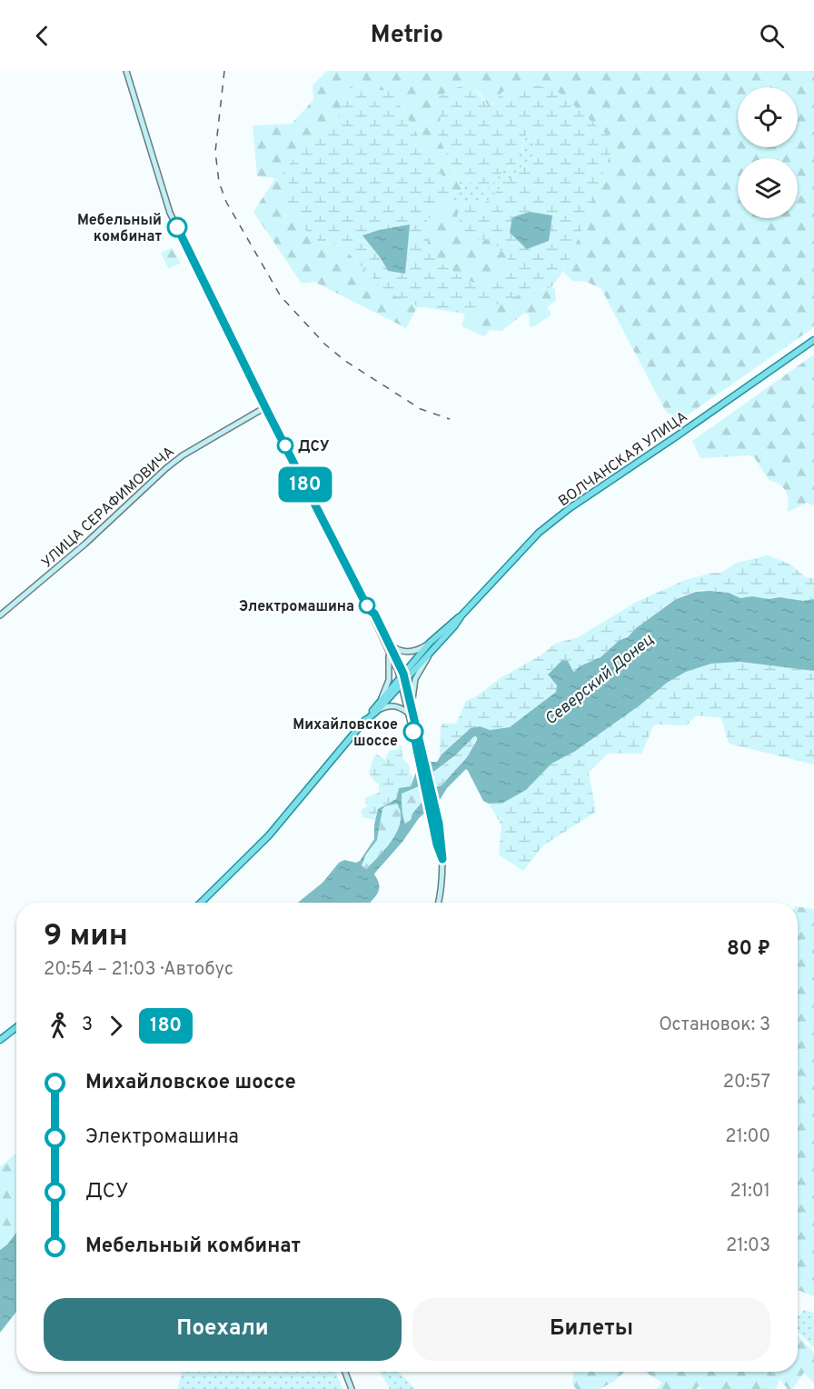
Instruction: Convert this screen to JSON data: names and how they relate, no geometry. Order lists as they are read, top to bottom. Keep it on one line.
{"streets":{"main road":["ВОЛЧАНСКАЯ УЛИЦА","УЛИЦА СЕРАФИМОВИЧА"]},"water":["Северский Донец"],"places":["Мебельный комбинат","ДСУ","Электромашина","Михайловское шоссе"],"lines":["bus line 180"],"page":{"header":"Metrio","on_map":"180","heading":["9 мин","20:54 – 21:03 · Автобус","80 ₽"],"legs":["3","180","Остановок: 3"],"list":[{"name":"Михайловское шоссе","value":"20:57"},{"name":"Электромашина","value":"21:00"},{"name":"ДСУ","value":"21:01"},{"name":"Мебельный комбинат","value":"21:03"}],"buttons":["Поехали","Билеты"]}}
